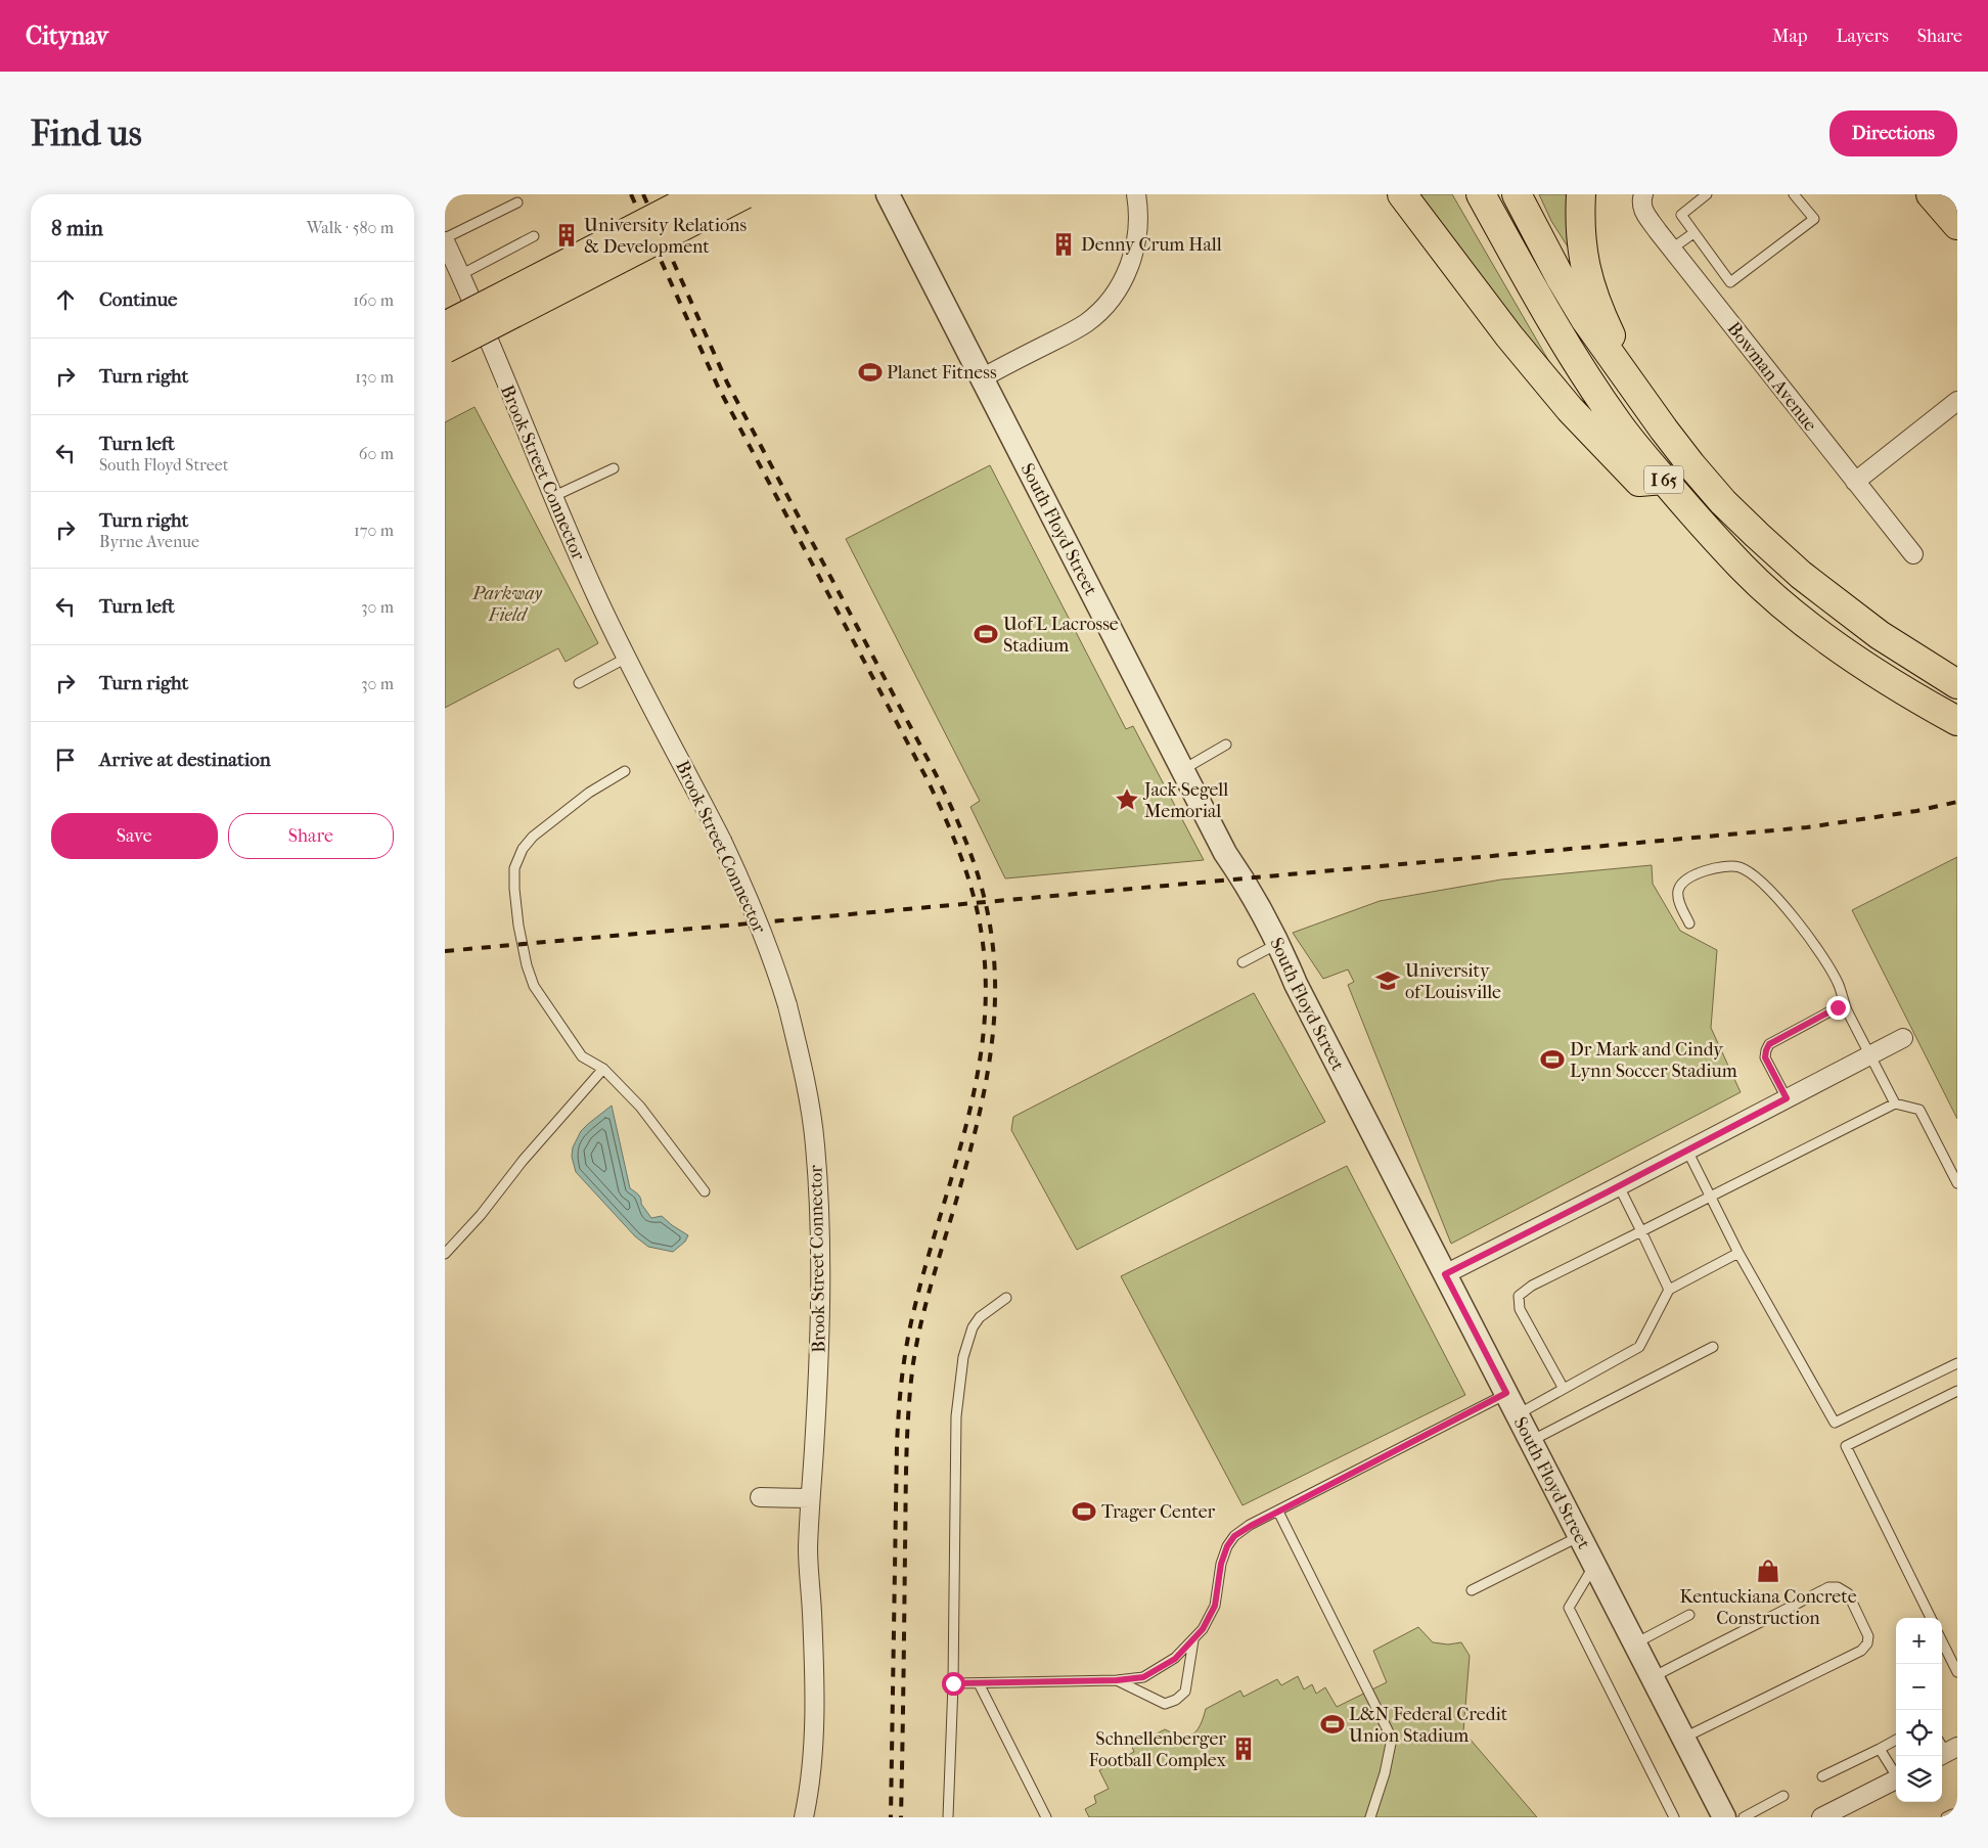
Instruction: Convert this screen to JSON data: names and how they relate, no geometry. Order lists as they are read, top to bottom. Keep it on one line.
{"streets":{"main road":["I 65"],"street":["Bowman Avenue","Brook Street Connector","South Floyd Street"]},"parks":["Parkway Field"],"places":{"building":["University Relations & Development","Denny Crum Hall","Schnellenberger Football Complex"],"sports":["Planet Fitness","UofL Lacrosse Stadium","Dr Mark and Cindy Lynn Soccer Stadium","Trager Center","L&N Federal Credit Union Stadium"],"place":["Jack Segell Memorial"],"school or university":["University of Louisville"],"shop":["Kentuckiana Concrete Construction"]},"page":{"header":"Citynav","nav":["Map","Layers","Share"],"buttons":["Directions",["Save","Share"]],"title":"Find us","heading":["8 min","Walk · 580 m"],"list":[["Continue","160 m"],["Turn right","130 m"],["Turn left","South Floyd Street","60 m"],["Turn right","Byrne Avenue","170 m"],["Turn left","30 m"],["Turn right","30 m"],"Arrive at destination"],"map_buttons":["+","−"]}}
